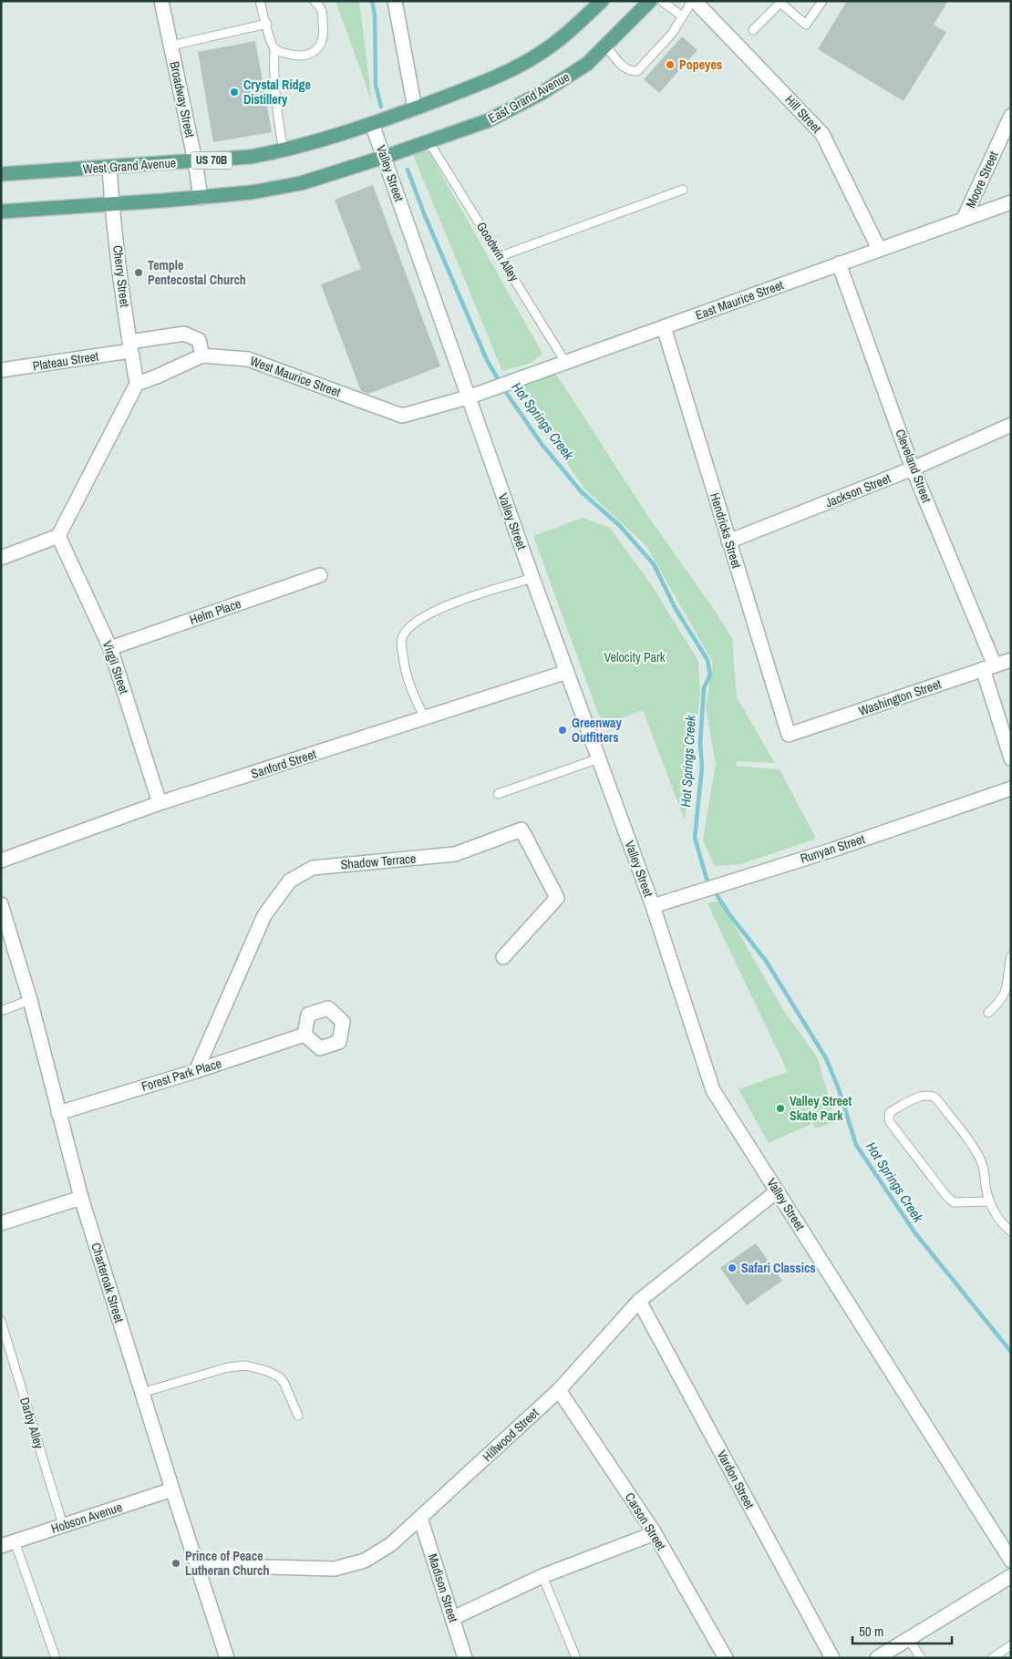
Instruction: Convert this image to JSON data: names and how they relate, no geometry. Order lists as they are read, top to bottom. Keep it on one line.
{"streets":{"main road":["East Grand Avenue","US 70B","West Grand Avenue"],"street":["Broadway Street","Hill Street","Valley Street","Moore Street","Cherry Street","East Maurice Street","Plateau Street","West Maurice Street","Cleveland Street","Jackson Street","Hendricks Street","Helm Place","Virgil Street","Washington Street","Sanford Street","Runyan Street","Shadow Terrace","Forest Park Place","Charteroak Street","Hillwood Street","Vardon Street","Hobson Avenue","Carson Street","Madison Street"],"lane":["Goodwin Alley","Darby Alley"]},"crossings":[["East Grand Avenue","Valley Street"],["East Grand Avenue","Goodwin Alley"],["Broadway Street","West Grand Avenue"],["Hill Street","East Maurice Street"],["US 70B","West Grand Avenue"],["West Grand Avenue","Valley Street"],["West Grand Avenue","Cherry Street"],["Valley Street","East Maurice Street"],["Valley Street","West Maurice Street"],["Valley Street","Sanford Street"],["Valley Street","Runyan Street"],["Valley Street","Hillwood Street"],["Moore Street","East Maurice Street"],["Goodwin Alley","East Maurice Street"],["Cherry Street","Plateau Street"],["Cherry Street","West Maurice Street"],["East Maurice Street","West Maurice Street"],["East Maurice Street","Cleveland Street"],["East Maurice Street","Hendricks Street"],["Plateau Street","West Maurice Street"],["Cleveland Street","Jackson Street"],["Cleveland Street","Washington Street"],["Jackson Street","Hendricks Street"],["Hendricks Street","Washington Street"],["Helm Place","Virgil Street"],["Virgil Street","Sanford Street"],["Shadow Terrace","Forest Park Place"],["Forest Park Place","Charteroak Street"],["Charteroak Street","Hillwood Street"],["Charteroak Street","Hobson Avenue"],["Darby Alley","Hobson Avenue"],["Hillwood Street","Vardon Street"],["Hillwood Street","Carson Street"],["Hillwood Street","Madison Street"]],"water":["Hot Springs Creek"],"parks":["Velocity Park"],"places":["Popeyes","Crystal Ridge Distillery","Temple Pentecostal Church","Greenway Outfitters","Valley Street Skate Park","Safari Classics","Prince of Peace Lutheran Church"],"scale_bar":"50 m"}
